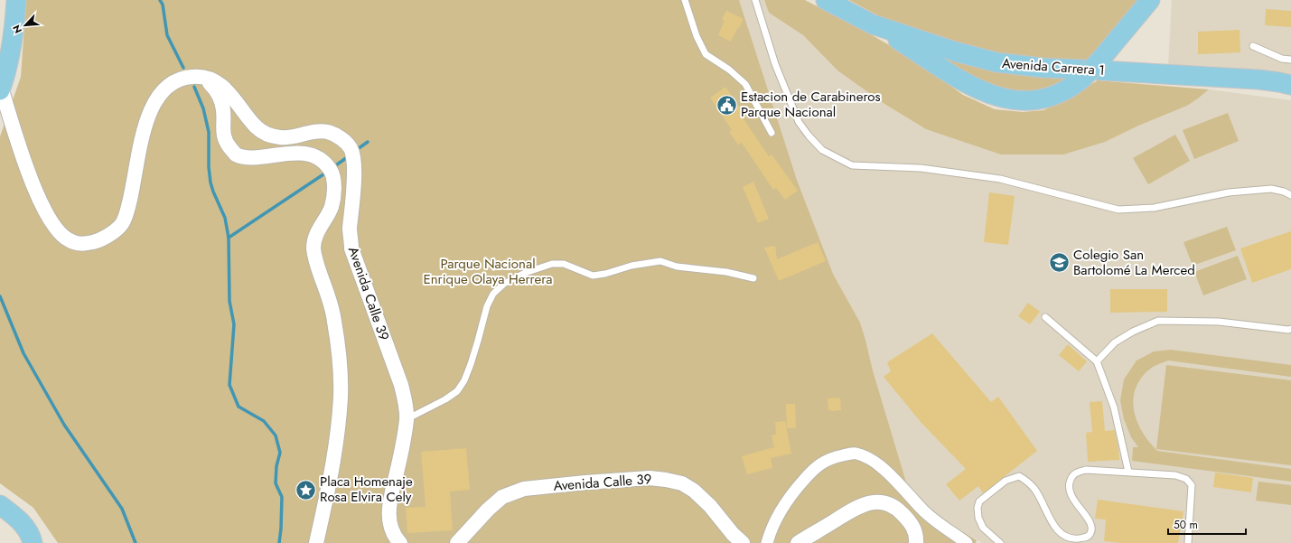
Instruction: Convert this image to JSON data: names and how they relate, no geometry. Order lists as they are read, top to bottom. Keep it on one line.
{"streets":{"main road":["Avenida Carrera 1"],"street":["Avenida Calle 39"]},"parks":["Parque Nacional Enrique Olaya Herrera"],"places":{"public building":["Estacion de Carabineros Parque Nacional"],"school or university":["Colegio San Bartolomé La Merced"],"place":["Placa Homenaje Rosa Elvira Cely"]},"scale_bar":"50 m","north":"bottom left"}
